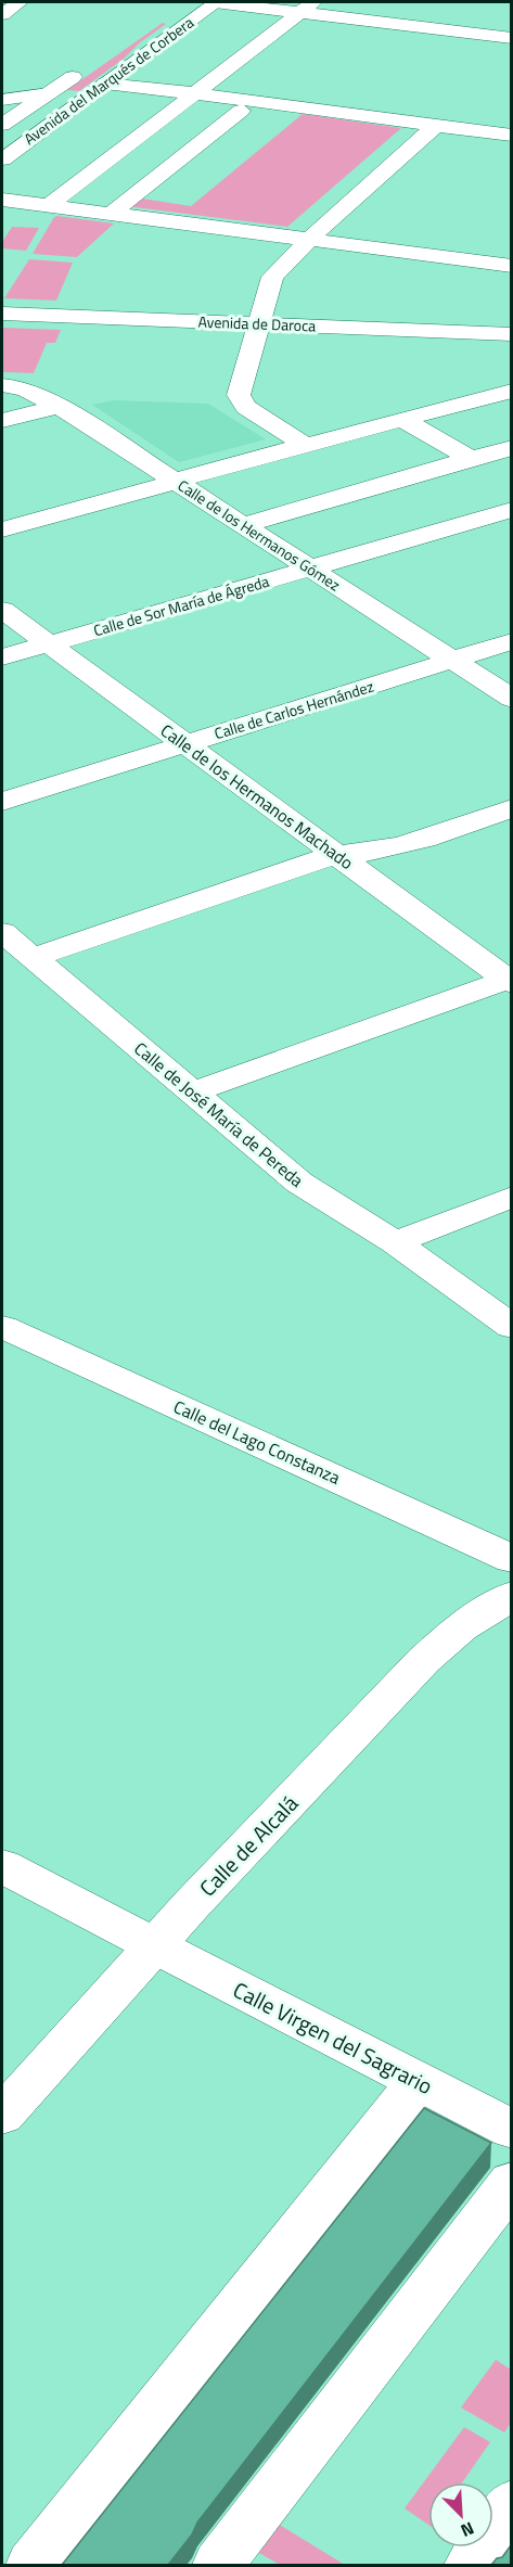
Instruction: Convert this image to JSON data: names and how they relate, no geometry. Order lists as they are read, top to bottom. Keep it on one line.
{"streets":{"street":["Avenida del Marqués de Corbera","Avenida de Daroca","Calle de los Hermanos Gómez","Calle de Sor María de Ágreda","Calle de Carlos Hernández","Calle de los Hermanos Machado","Calle de José María de Pereda","Calle del Lago Constanza","Calle de Alcalá","Calle Virgen del Sagrario"]},"crossings":[["Calle de los Hermanos Gómez","Calle de Sor María de Ágreda"],["Calle de los Hermanos Gómez","Calle de Carlos Hernández"],["Calle de Sor María de Ágreda","Calle de los Hermanos Machado"],["Calle de Carlos Hernández","Calle de los Hermanos Machado"],["Calle de Alcalá","Calle Virgen del Sagrario"]],"north":"bottom right"}
